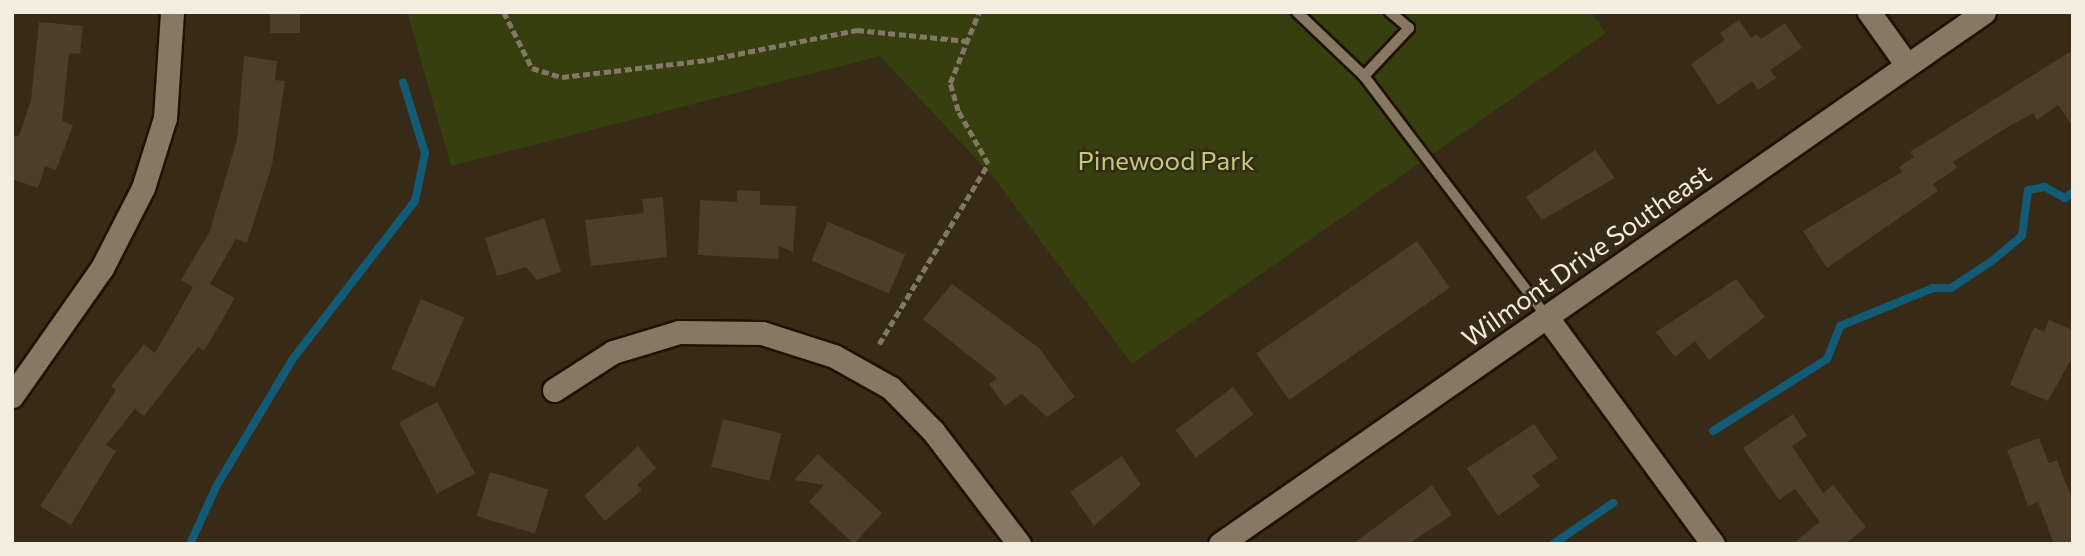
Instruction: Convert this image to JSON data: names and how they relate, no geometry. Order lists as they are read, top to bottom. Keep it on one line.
{"streets":{"street":["Wilmont Drive Southeast"]},"parks":["Pinewood Park"]}
